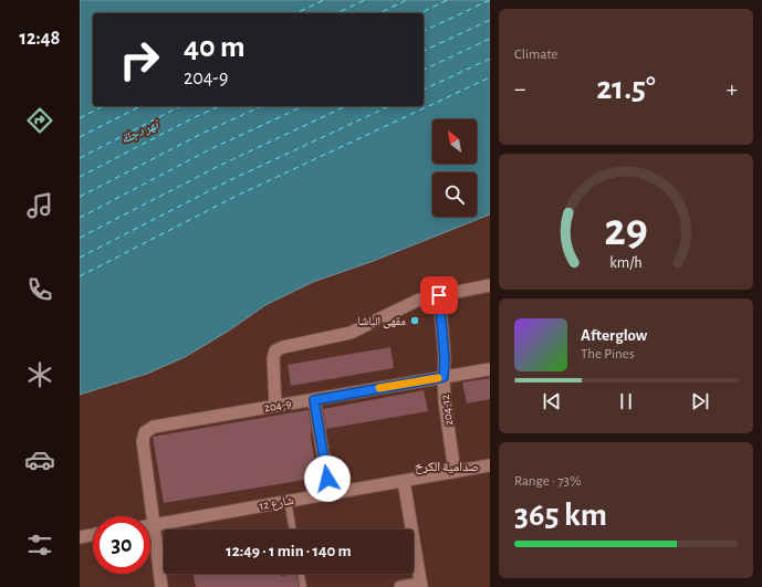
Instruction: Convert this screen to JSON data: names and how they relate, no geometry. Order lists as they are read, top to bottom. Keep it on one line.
{"streets":{"street":["204-9","204-12","شارع 12"]},"crossings":[["204-9","204-12"],["204-9","شارع 12"],["204-12","شارع 12"]],"districts":["صدامية الكرخ"],"water":["نهر دجلة"],"places":["مقهى الباشا"],"north":"top left","page":{"tabs":"12:48","tile":["Climate",["Range · 73%","365 km"]],"turn":["40 m","204-9"],"heat":["−","21.5°","+"],"song":["Afterglow","The Pines"],"limit":"30","trip":"12:49 · 1 min · 140 m","gauge":["29","km/h"]}}
